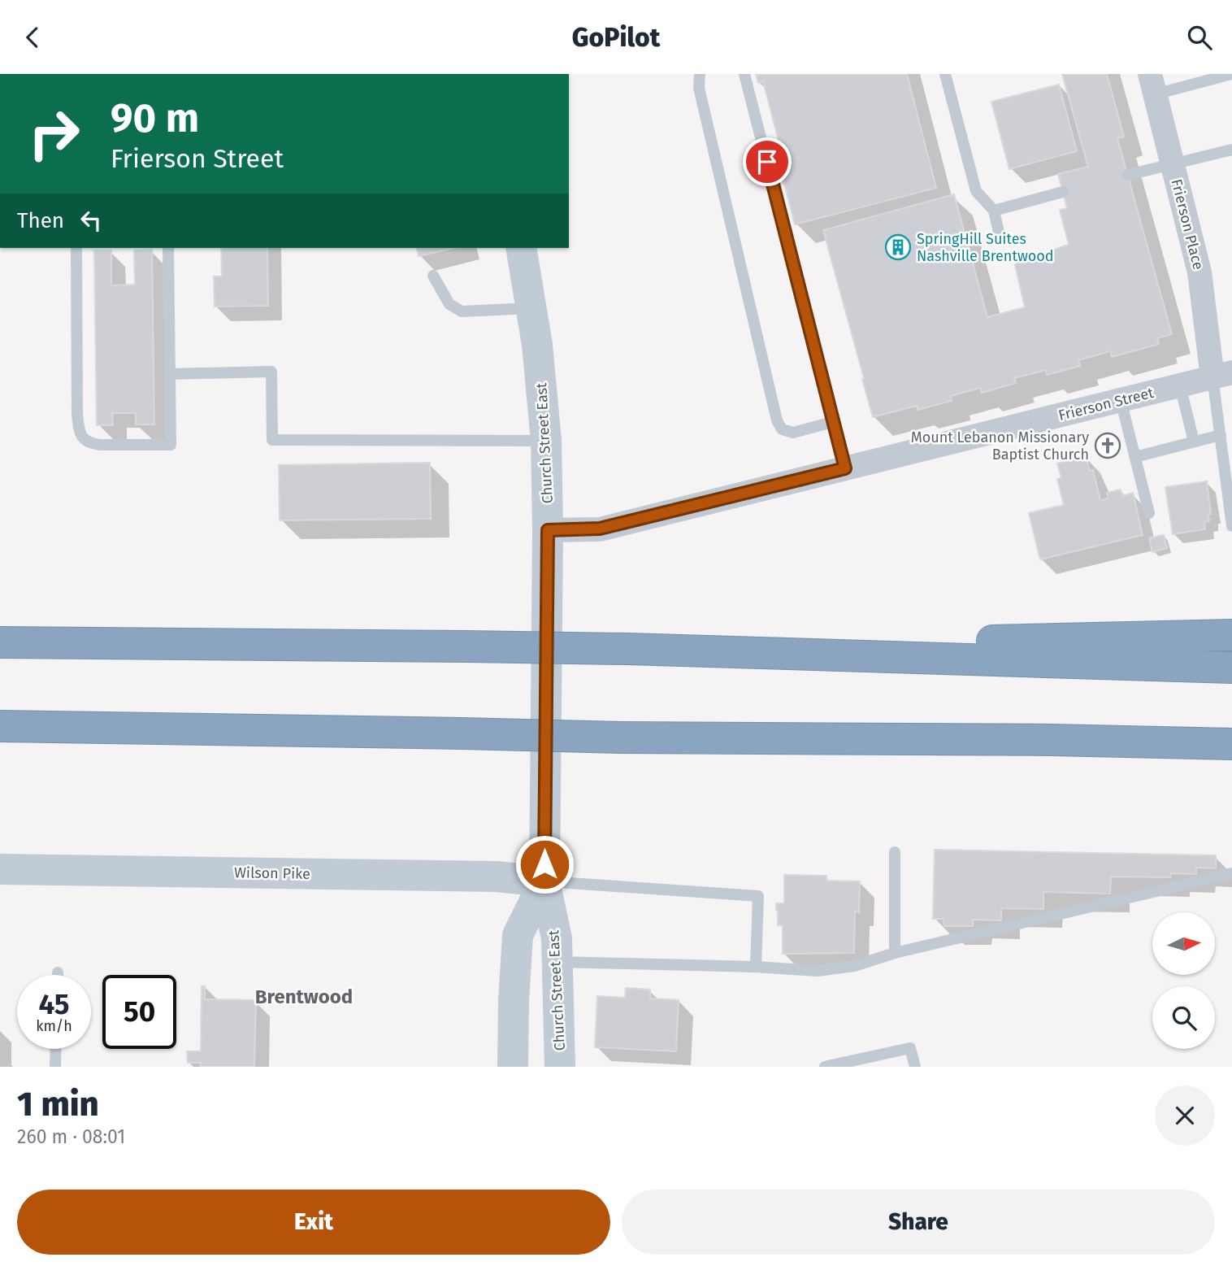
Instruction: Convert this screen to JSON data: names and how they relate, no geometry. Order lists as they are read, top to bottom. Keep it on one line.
{"streets":{"main road":["Church Street East","Wilson Pike"],"street":["Frierson Place","Frierson Street"]},"crossings":[["Frierson Place","Frierson Street"],["Frierson Street","Church Street East"],["Church Street East","Wilson Pike"]],"districts":["Brentwood"],"places":{"building":["SpringHill Suites Nashville Brentwood"],"church":["Mount Lebanon Missionary Baptist Church"]},"north":"right","page":{"header":"GoPilot","turn":["90 m","Frierson Street"],"then":"Then","speed":"45 km/h","limit":"50","heading":["1 min","260 m · 08:01"],"buttons":["Exit","Share"]}}
